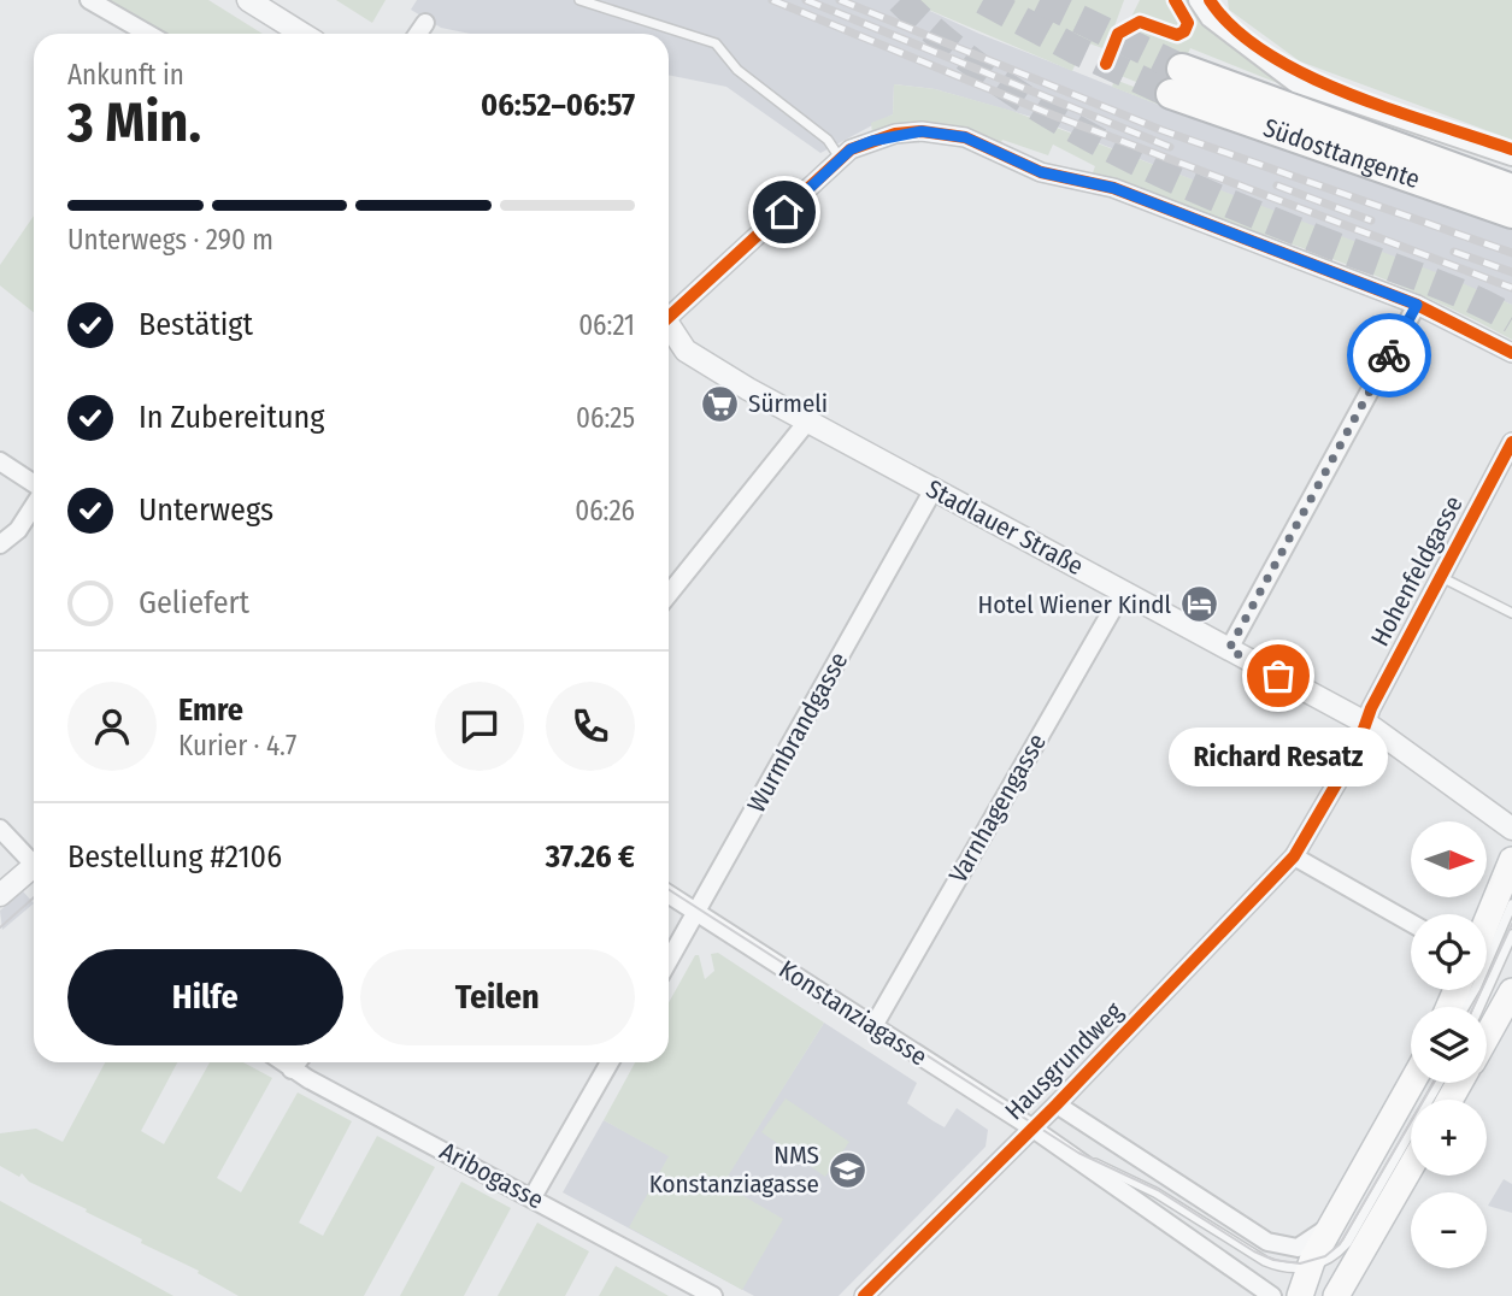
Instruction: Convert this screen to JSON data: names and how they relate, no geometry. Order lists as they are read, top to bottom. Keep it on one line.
{"streets":{"highway":["Südosttangente"],"street":["Stadlauer Straße","Hohenfeldgasse","Wurmbrandgasse","Varnhagengasse","Konstanziagasse","Hausgrundweg","Aribogasse"]},"crossings":[["Stadlauer Straße","Hohenfeldgasse"],["Stadlauer Straße","Wurmbrandgasse"],["Stadlauer Straße","Varnhagengasse"],["Hohenfeldgasse","Hausgrundweg"],["Wurmbrandgasse","Konstanziagasse"],["Varnhagengasse","Konstanziagasse"],["Konstanziagasse","Hausgrundweg"]],"places":{"supermarket":["Sürmeli"],"hotel":["Hotel Wiener Kindl"],"other":["Richard Resatz"],"school or university":["NMS Konstanziagasse"]},"north":"right","page":{"heading":["3 Min.","Ankunft in","06:52–06:57"],"panel":["Emre","Kurier · 4.7","Bestellung #2106","37.26 €"],"bar":"Unterwegs · 290 m","list":[["Bestätigt","06:21"],["In Zubereitung","06:25"],["Unterwegs","06:26"],"Geliefert"],"bubble":"Richard Resatz","map_buttons":["+","−"],"buttons":["Hilfe","Teilen"]}}
